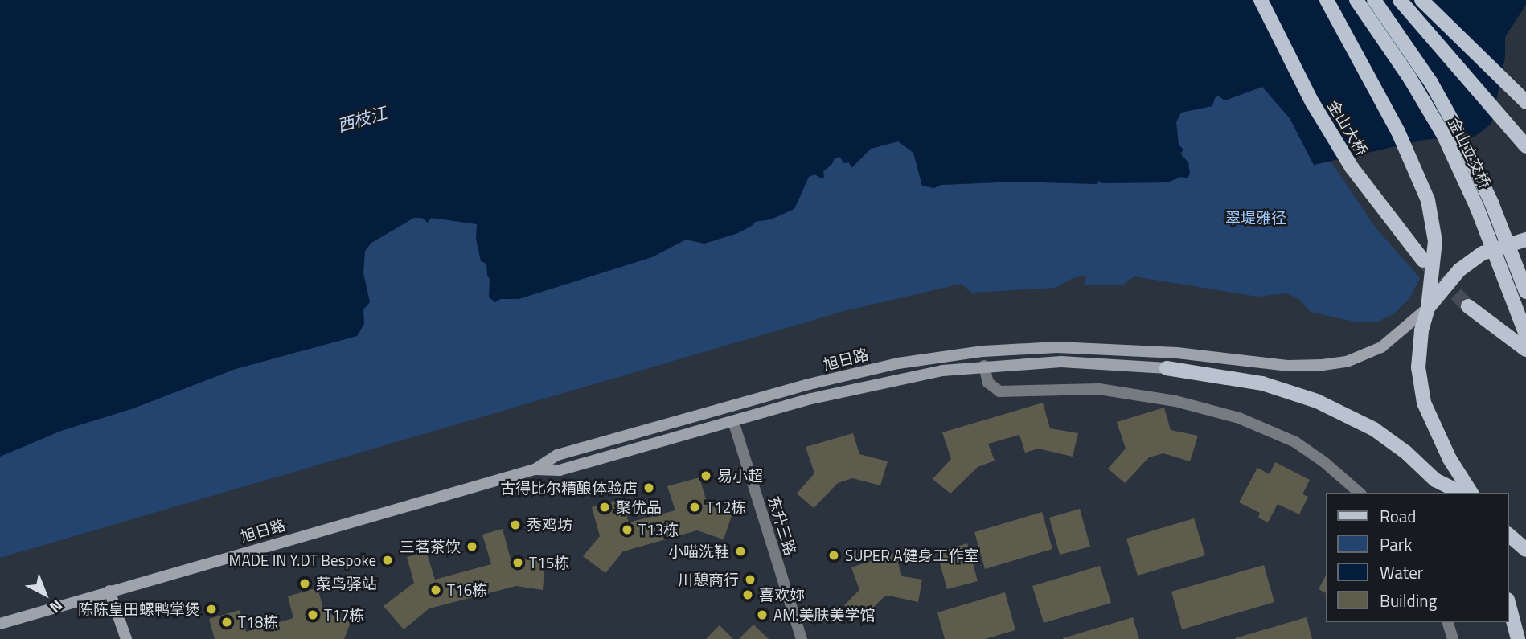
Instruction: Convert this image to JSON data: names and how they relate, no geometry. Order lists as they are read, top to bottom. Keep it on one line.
{"streets":{"main road":["金山大桥","金山立交桥","旭日路"],"street":["东升三路"]},"crossings":[["旭日路","东升三路"]],"water":["西枝江"],"parks":["翠堤雅径"],"places":["易小超","古得比尔精酿体验店","聚优品","T12栋","秀鸡坊","T13栋","三茗茶饮","小喵洗鞋","SUPER A健身工作室","MADE IN Y.DT Bespoke","T15栋","川憩商行","菜鸟驿站","T16栋","喜欢妳","陈陈皇田螺鸭掌煲","T17栋","AM.美肤美学馆","T18栋"],"legend":["Road","Park","Water","Building"],"north":"bottom right"}
